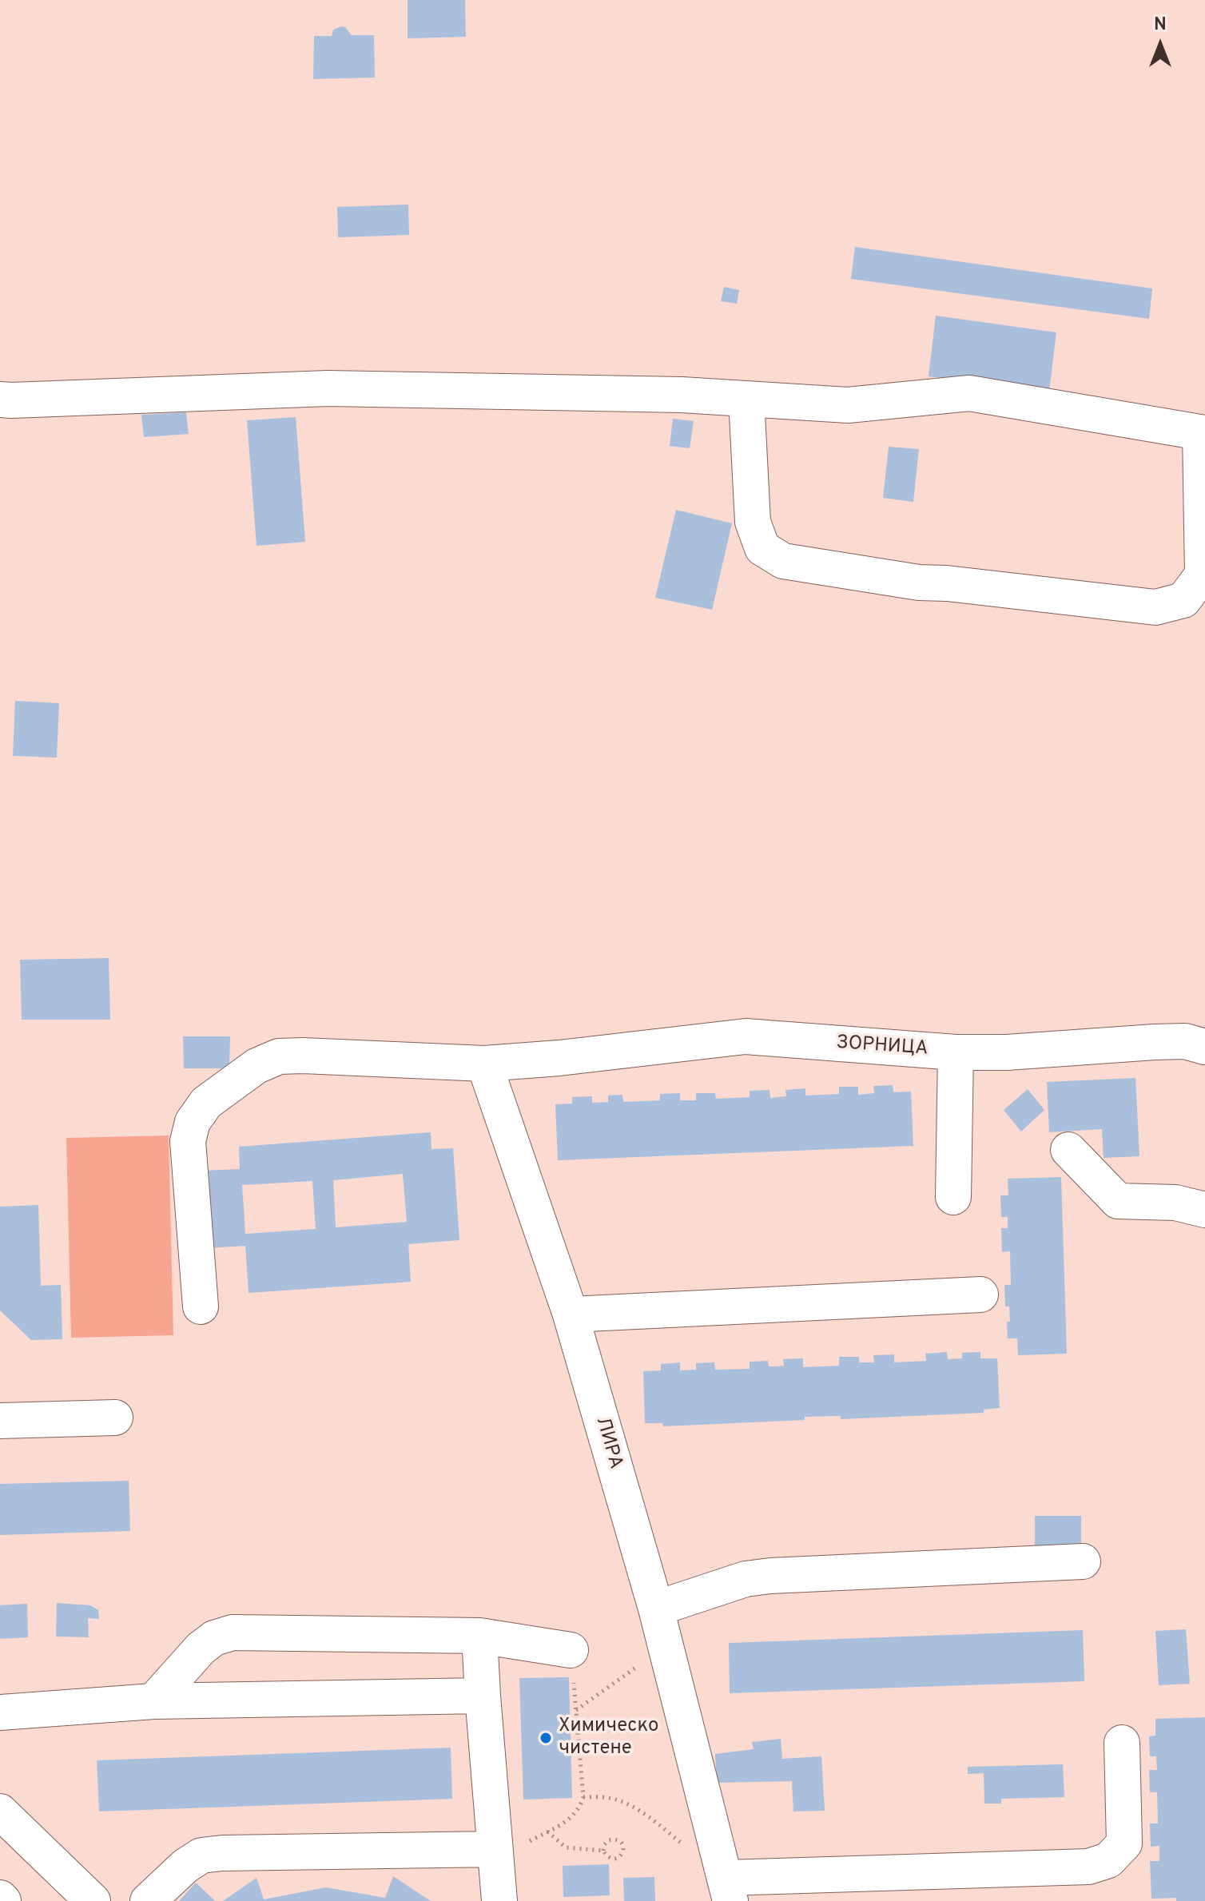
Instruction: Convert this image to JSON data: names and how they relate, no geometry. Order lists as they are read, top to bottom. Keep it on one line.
{"streets":{"street":["ЗОРНИЦА","ЛИРА"]},"crossings":[["ЗОРНИЦА","ЛИРА"]],"places":["Химическо чистене"],"north":"top"}
